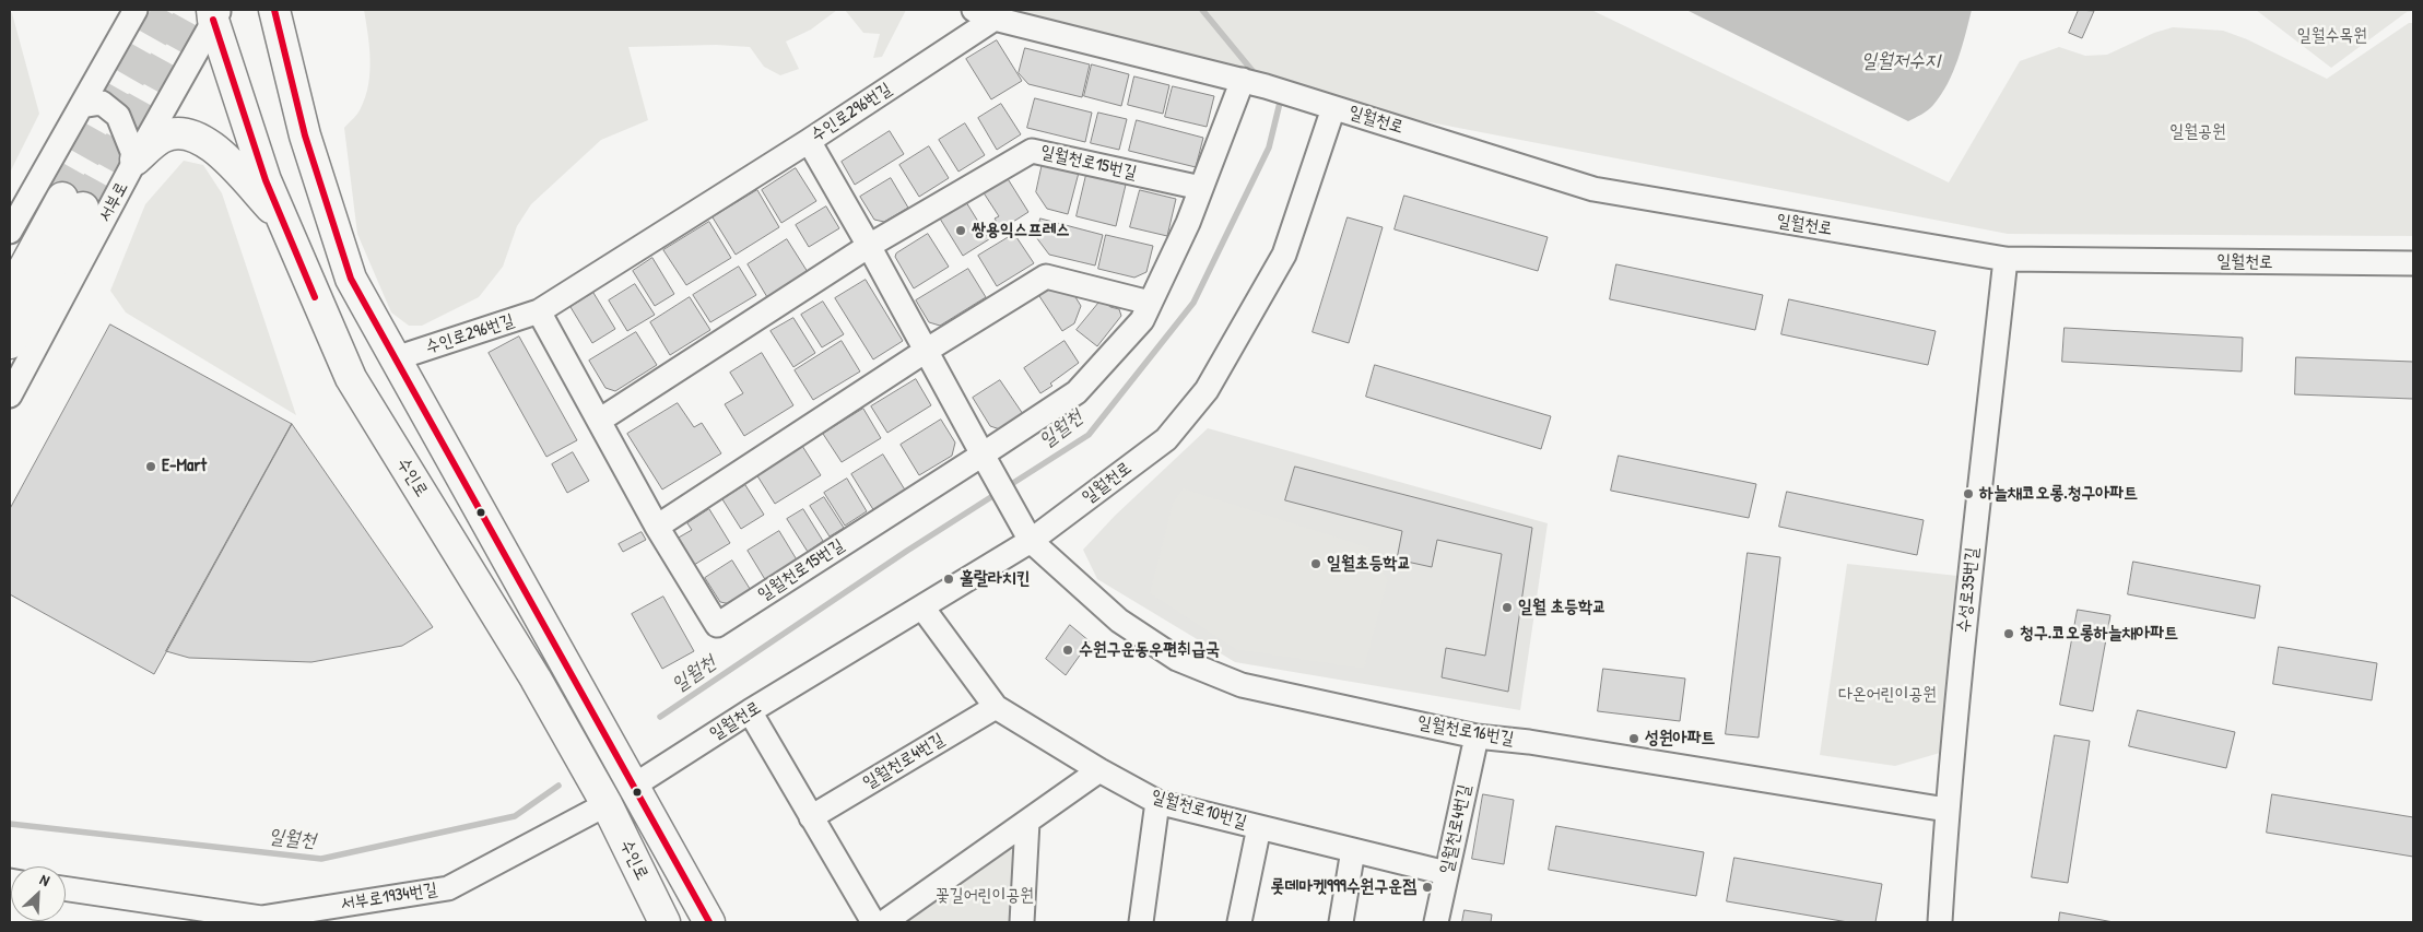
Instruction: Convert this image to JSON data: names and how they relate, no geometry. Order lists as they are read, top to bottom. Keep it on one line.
{"streets":{"main road":["서부로","수인로"],"street":["수인로296번길","일월천로","일월천로15번길","수성로35번길","일월천로16번길","일월천로4번길","일월천로10번길","서부로1934번길"]},"crossings":[["수인로296번길","일월천로"],["수인로296번길","일월천로15번길"],["수인로296번길","수인로"],["일월천로","수인로"],["일월천로","수성로35번길"],["일월천로","일월천로16번길"],["일월천로","일월천로10번길"],["서부로","수인로"],["수인로","서부로1934번길"],["수성로35번길","일월천로16번길"],["일월천로16번길","일월천로4번길"],["일월천로4번길","일월천로10번길"]],"water":["일월저수지","일월천"],"parks":["일월수목원","일월공원","다온어린이공원","꽃길어린이공원"],"places":["쌍용익스프레스","E-Mart","하늘채코오롱.청구아파트","일월초등학교","훌랄라치킨","일월 초등학교","청구.코오롱하늘채아파트","수원구운동우편취급국","성원아파트","롯데마켓999수원구운점"],"north":"top right"}
